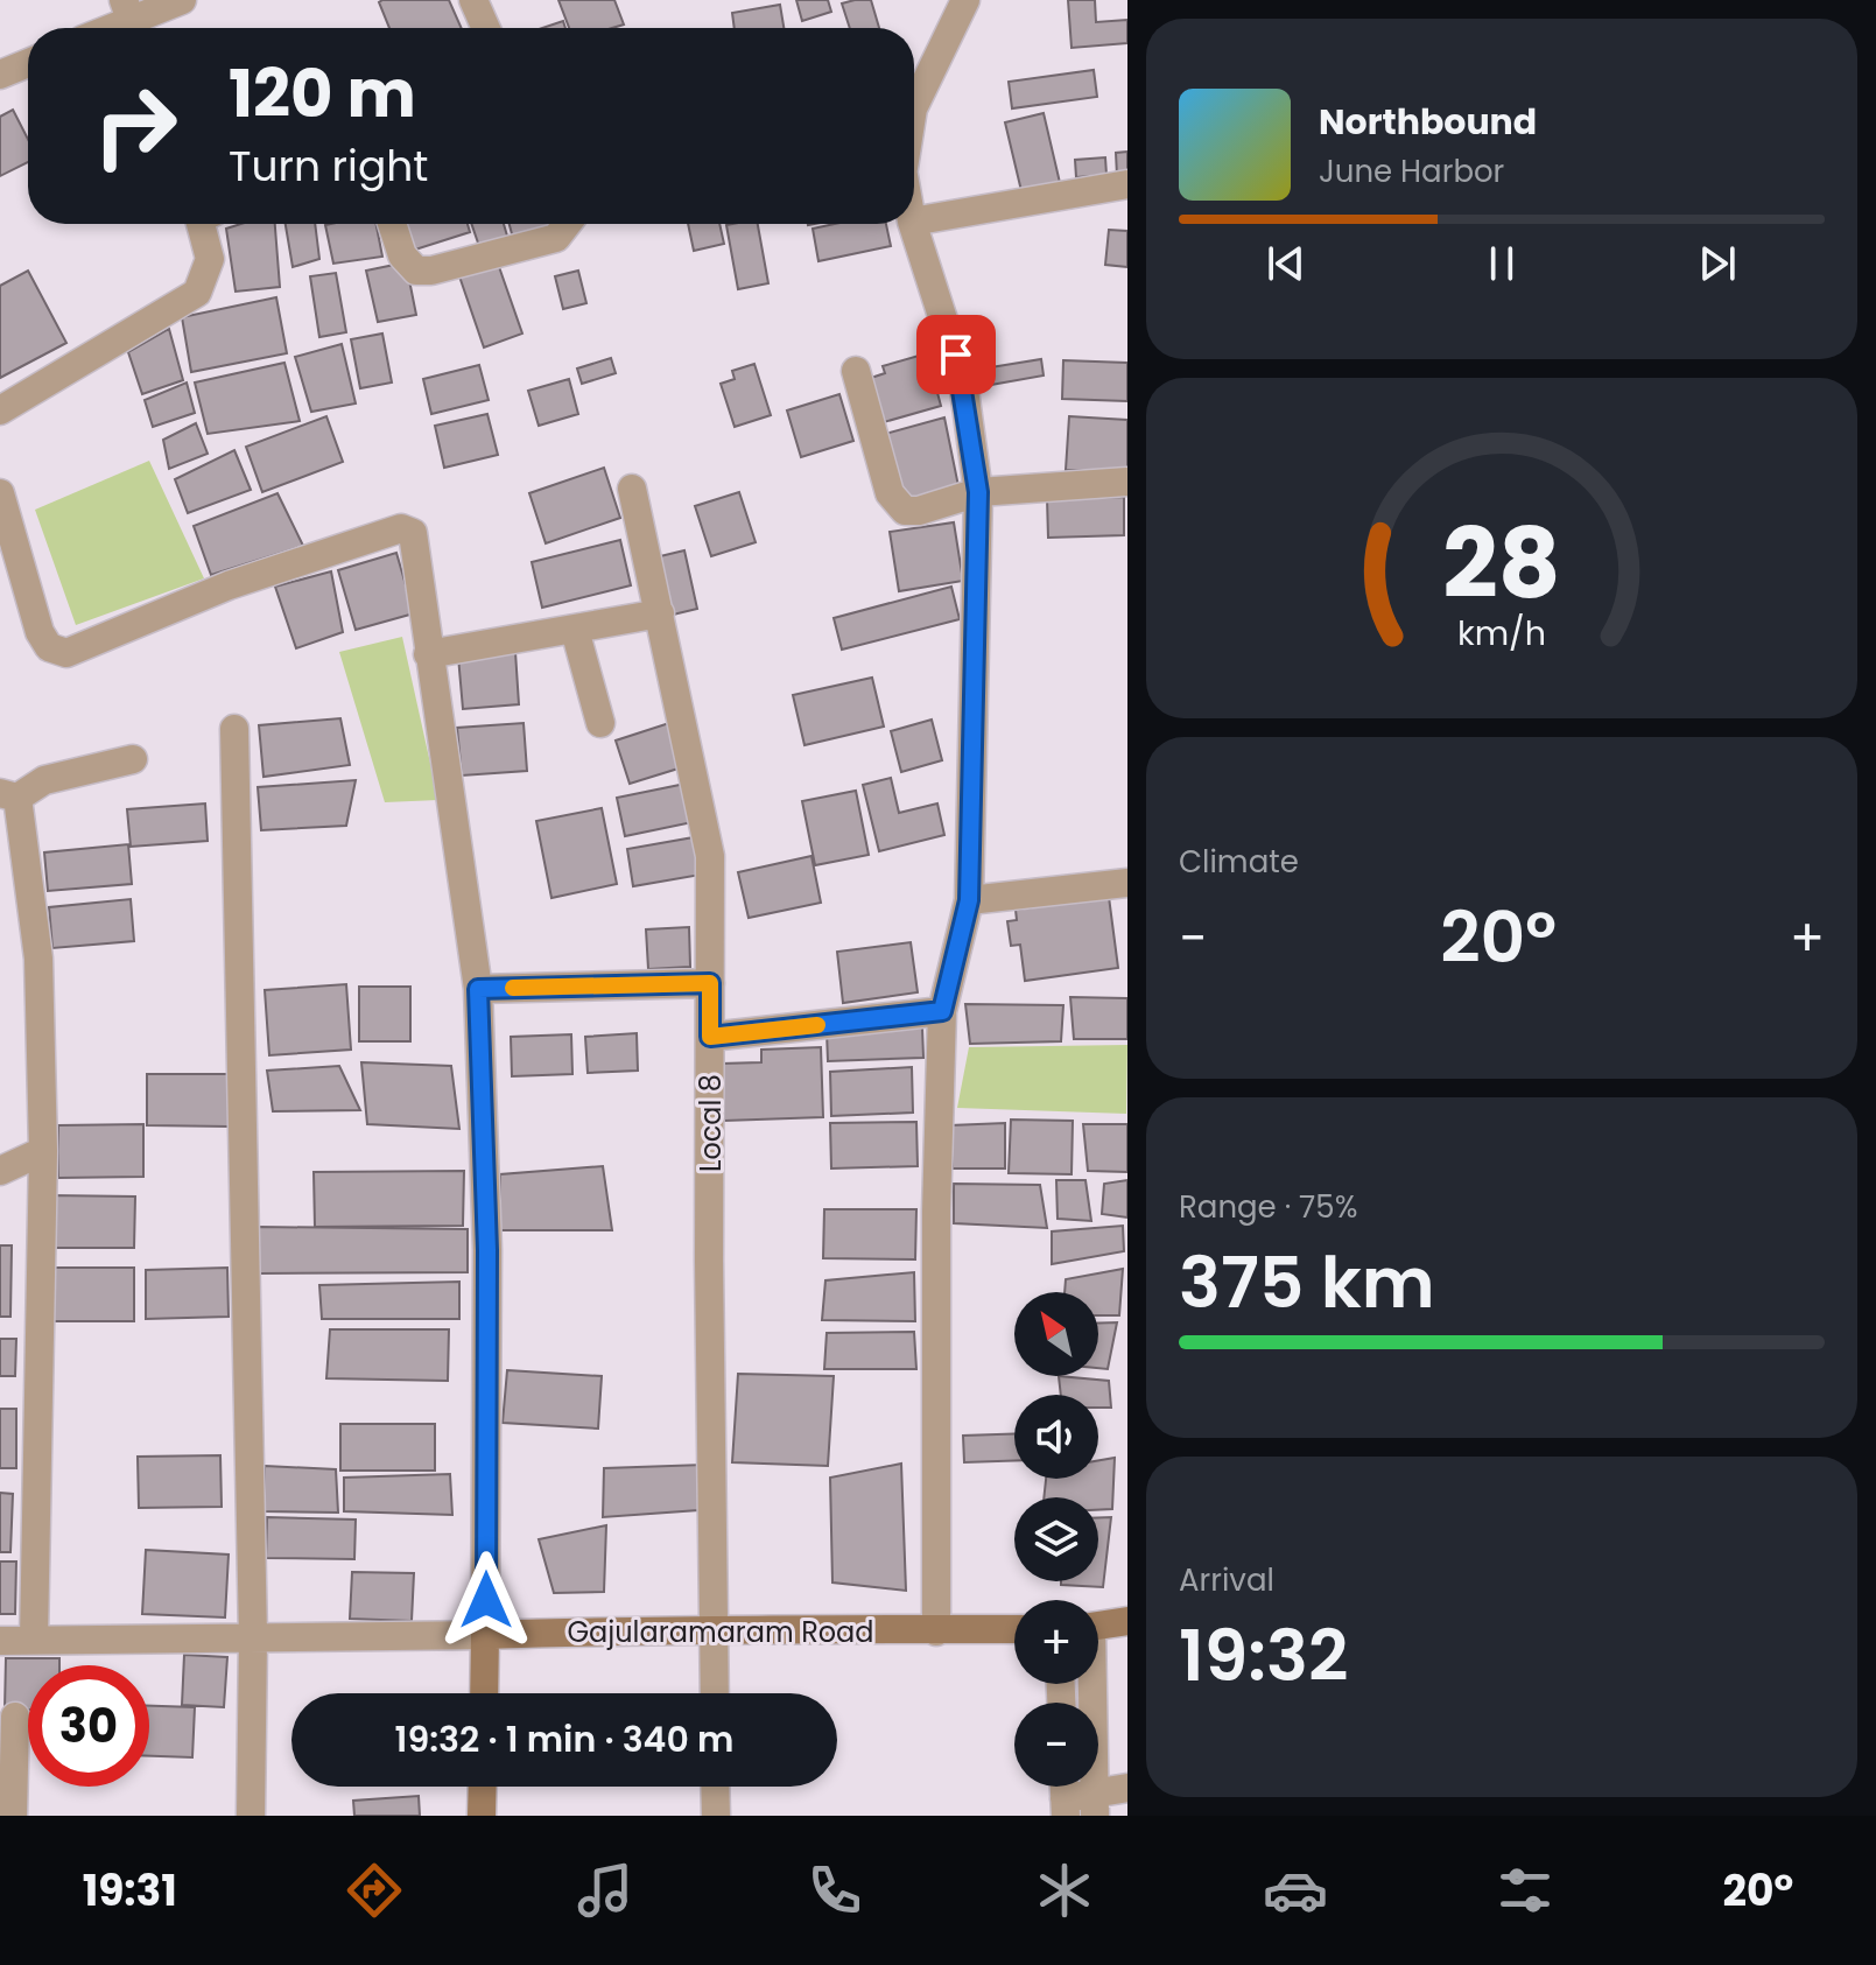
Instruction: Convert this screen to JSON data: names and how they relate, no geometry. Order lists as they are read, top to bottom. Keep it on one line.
{"streets":{"main road":["Gajularamaram Road"],"street":["Local 8"]},"crossings":[["Local 8","Gajularamaram Road"]],"north":"top left","page":{"turn":["120 m","Turn right"],"song":["Northbound","June Harbor"],"tile":["Climate",["Range · 75%","375 km"],["Arrival","19:32"]],"heat":["−","20°","+"],"map_buttons":["+","−"],"limit":"30","trip":"19:32 · 1 min · 340 m","tabs":["19:31","20°"],"gauge":["28","km/h"]}}
